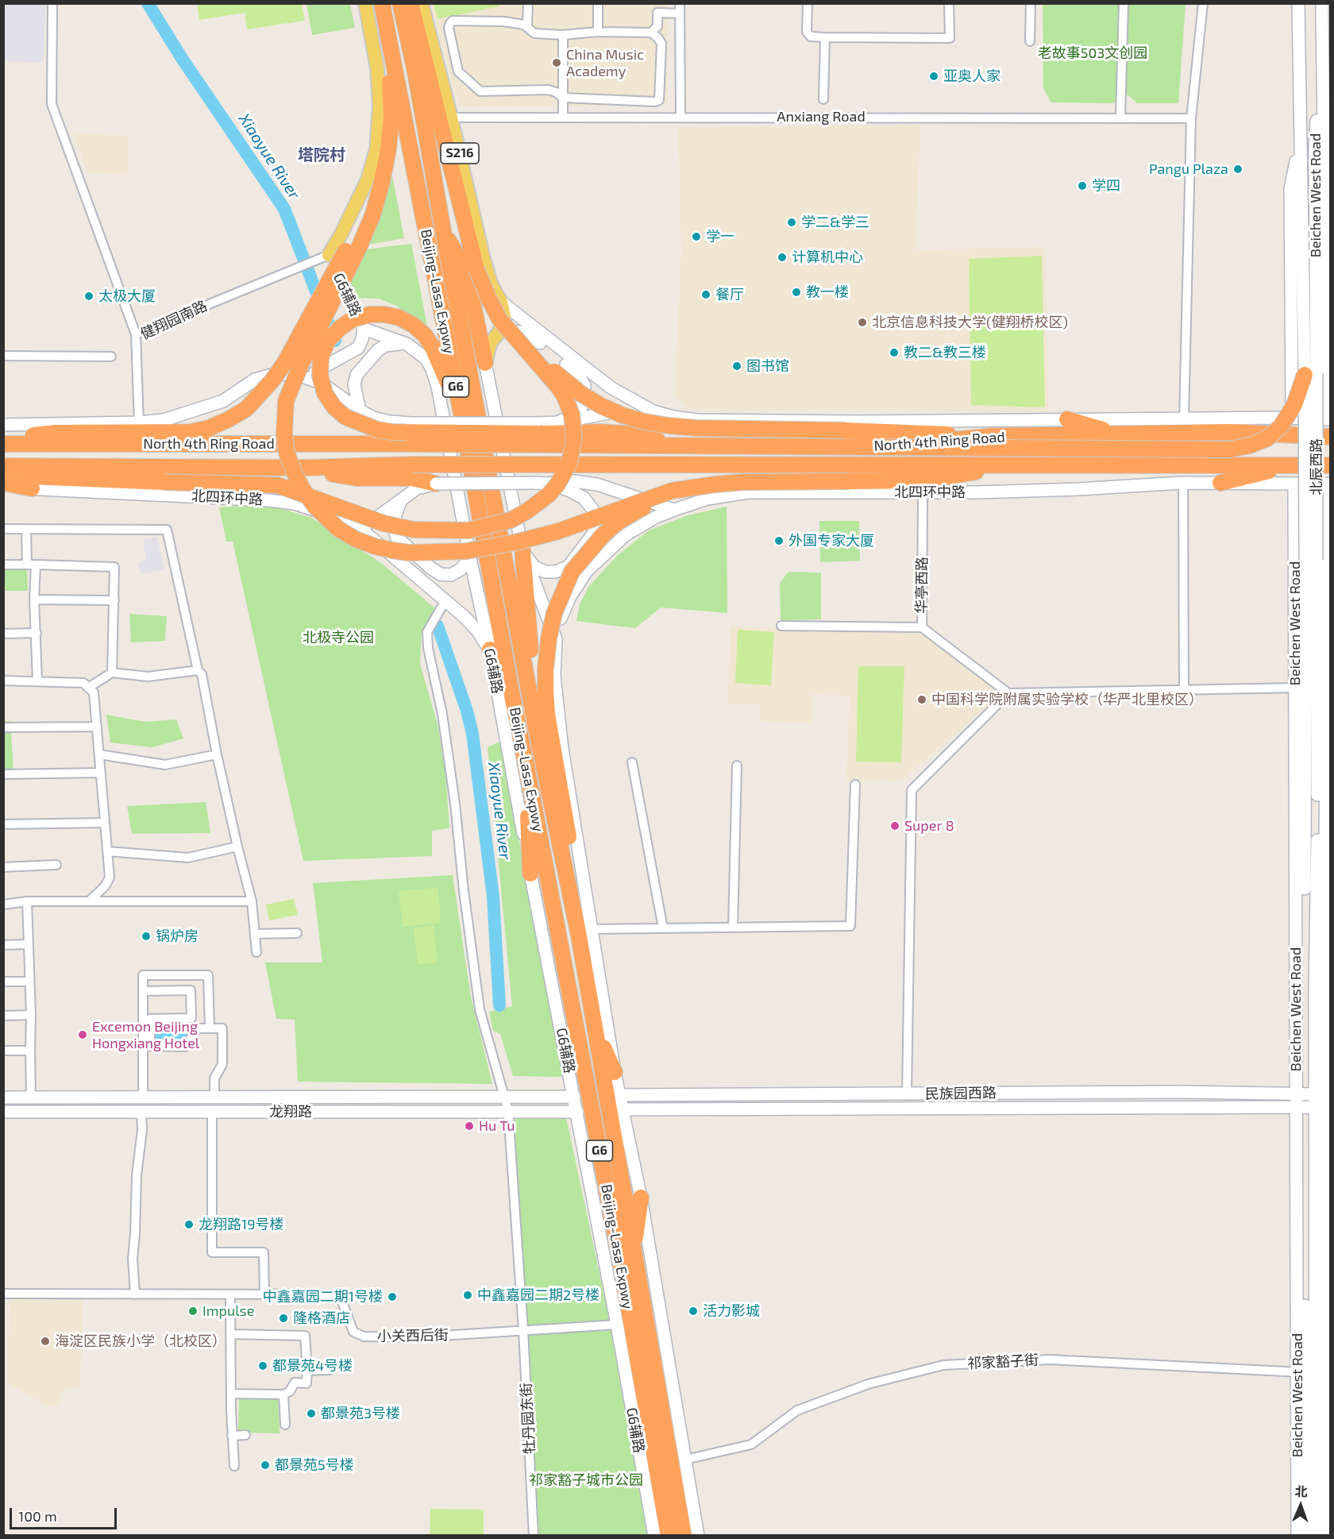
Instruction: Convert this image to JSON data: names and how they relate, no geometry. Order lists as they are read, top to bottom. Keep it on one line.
{"streets":{"highway":["Beijing-Lasa Expwy","G6","North 4th Ring Road"],"main road":["S216","G6辅路"],"street":["Anxiang Road","Beichen West Road","健翔园南路","北辰西路","北四环中路","华亭西路","民族园西路","龙翔路","小关西后街","祁家豁子街","牡丹园东街"]},"crossings":[["Anxiang Road","S216"],["Beichen West Road","北辰西路"],["Beichen West Road","北四环中路"],["Beichen West Road","民族园西路"],["Beichen West Road","祁家豁子街"],["G6辅路","健翔园南路"],["G6辅路","龙翔路"],["G6辅路","小关西后街"],["北四环中路","华亭西路"],["龙翔路","牡丹园东街"],["小关西后街","牡丹园东街"]],"districts":["塔院村"],"water":["Xiaoyue River"],"parks":["老故事503文创园","北极寺公园","祁家豁子城市公园"],"places":["China Music Academy","亚奥人家","Pangu Plaza","学四","学二&学三","学一","计算机中心","教一楼","餐厅","太极大厦","北京信息科技大学(健翔桥校区)","教二&教三楼","图书馆","外国专家大厦","中国科学院附属实验学校（华严北里校区）","Super 8","锅炉房","Excemon Beijing Hongxiang Hotel","Hu Tu","龙翔路19号楼","中鑫嘉园二期2号楼","中鑫嘉园二期1号楼","Impulse","活力影城","隆格酒店","海淀区民族小学（北校区）","都景苑4号楼","都景苑3号楼","都景苑5号楼"],"scale_bar":"100 m","north":"top"}
